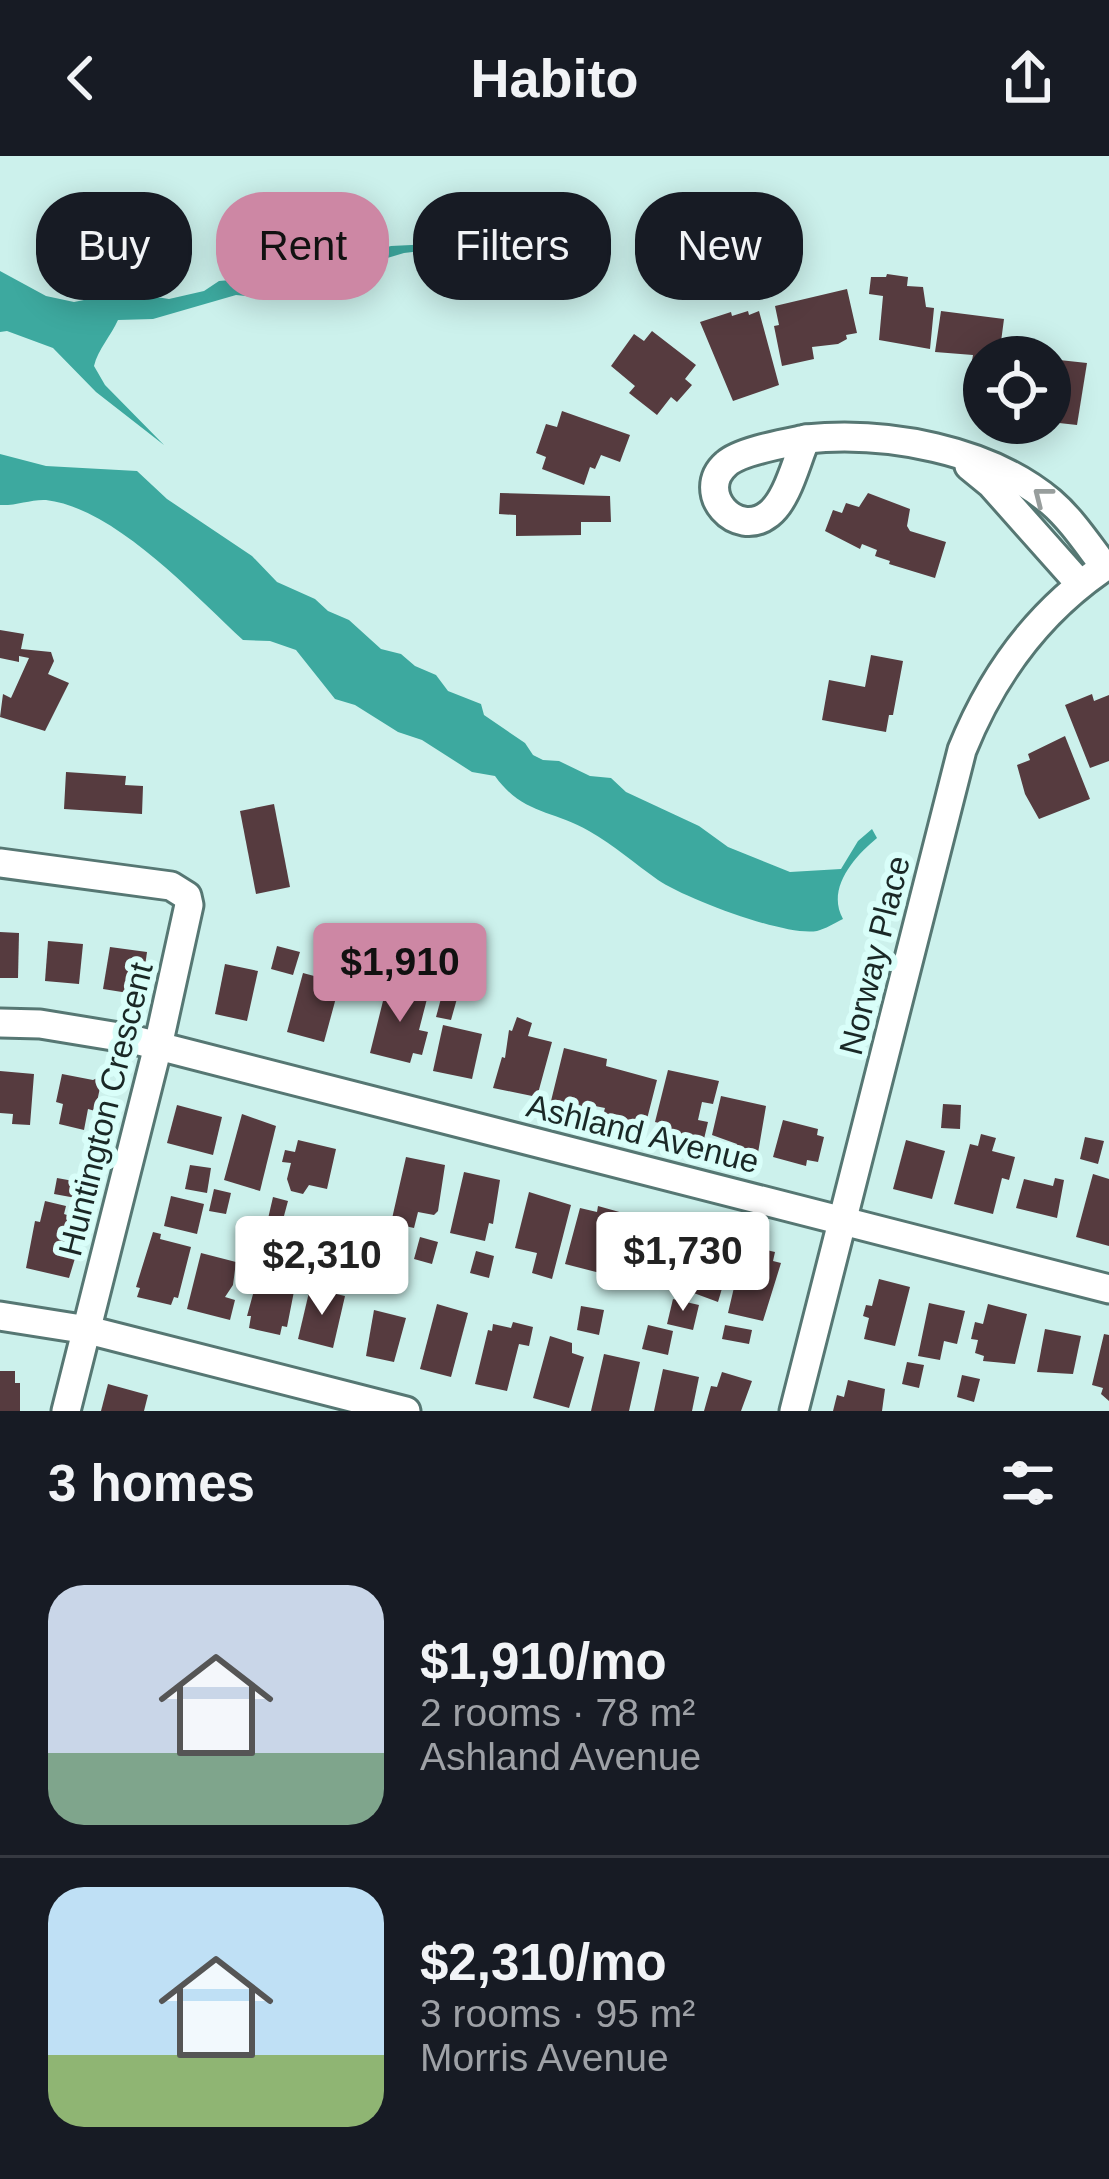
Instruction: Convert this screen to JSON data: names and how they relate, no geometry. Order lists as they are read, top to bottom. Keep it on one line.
{"streets":{"street":["Norway Place","Huntington Crescent","Ashland Avenue"]},"crossings":[["Norway Place","Ashland Avenue"],["Huntington Crescent","Ashland Avenue"]],"page":{"header":"Habito","chip":["Buy","Rent","Filters","New"],"price":["$1,910","$1,730","$2,310"],"heading":"3 homes","list":[{"name":"$1,910/mo","note":"2 rooms · 78 m² · Ashland Avenue"},{"name":"$2,310/mo","note":"3 rooms · 95 m² · Morris Avenue"}]}}
